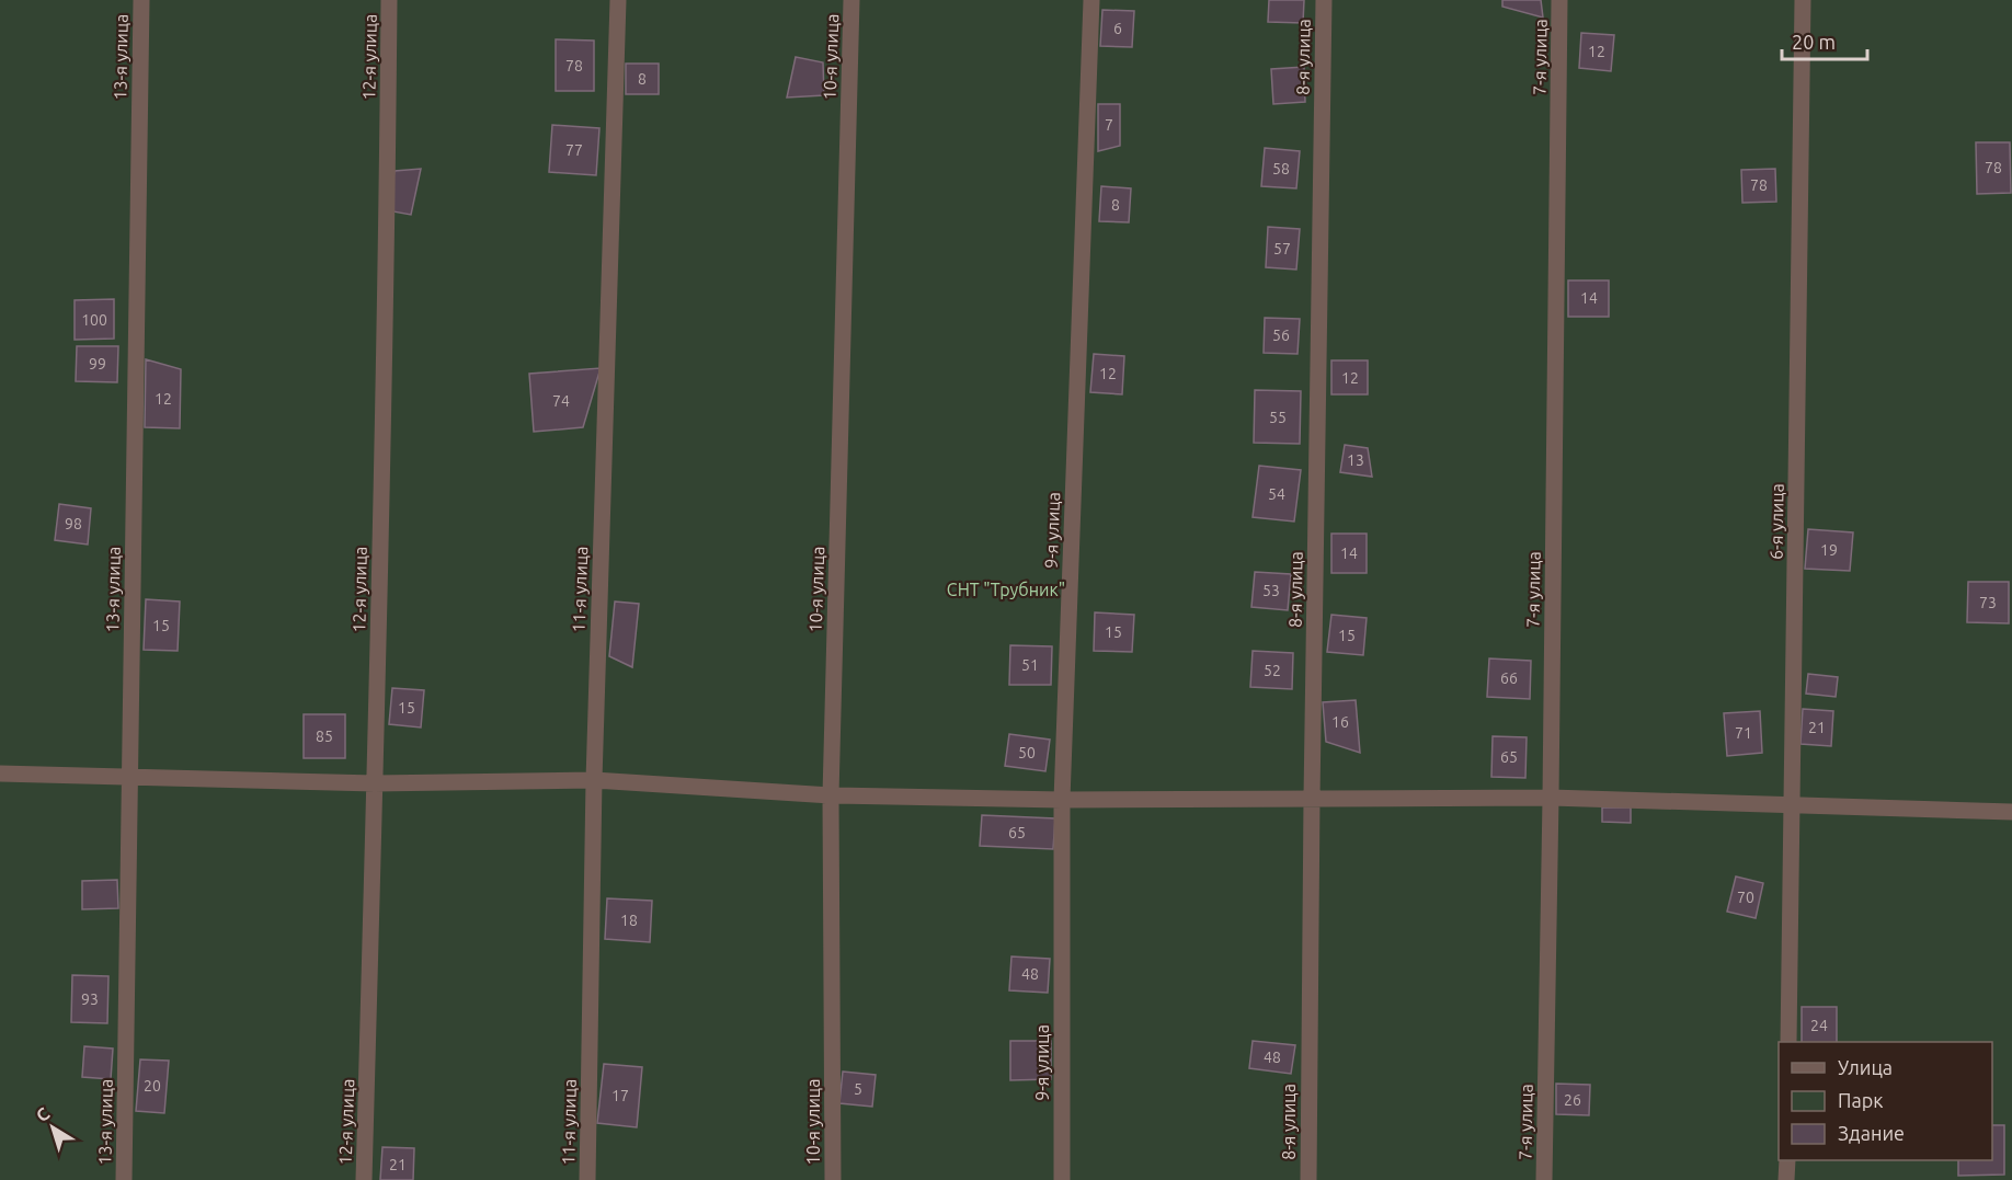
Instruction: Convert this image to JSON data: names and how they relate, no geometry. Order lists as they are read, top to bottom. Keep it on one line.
{"streets":{"lane":["13-я улица","12-я улица","10-я улица","8-я улица","7-я улица","6-я улица","9-я улица","11-я улица"]},"parks":["СНТ \"Трубник\""],"house_numbers":["6","12","78","8","7","77","78","58","78","8","57","14","100","56","99","12","12","12","74","55","13","54","98","19","14","53","73","15","15","15","51","52","66","15","16","21","71","85","50","65","65","70","18","48","93","24","48","20","5","17","26","21"],"legend":["Улица","Парк","Здание"],"scale_bar":"20 m","north":"top left"}
